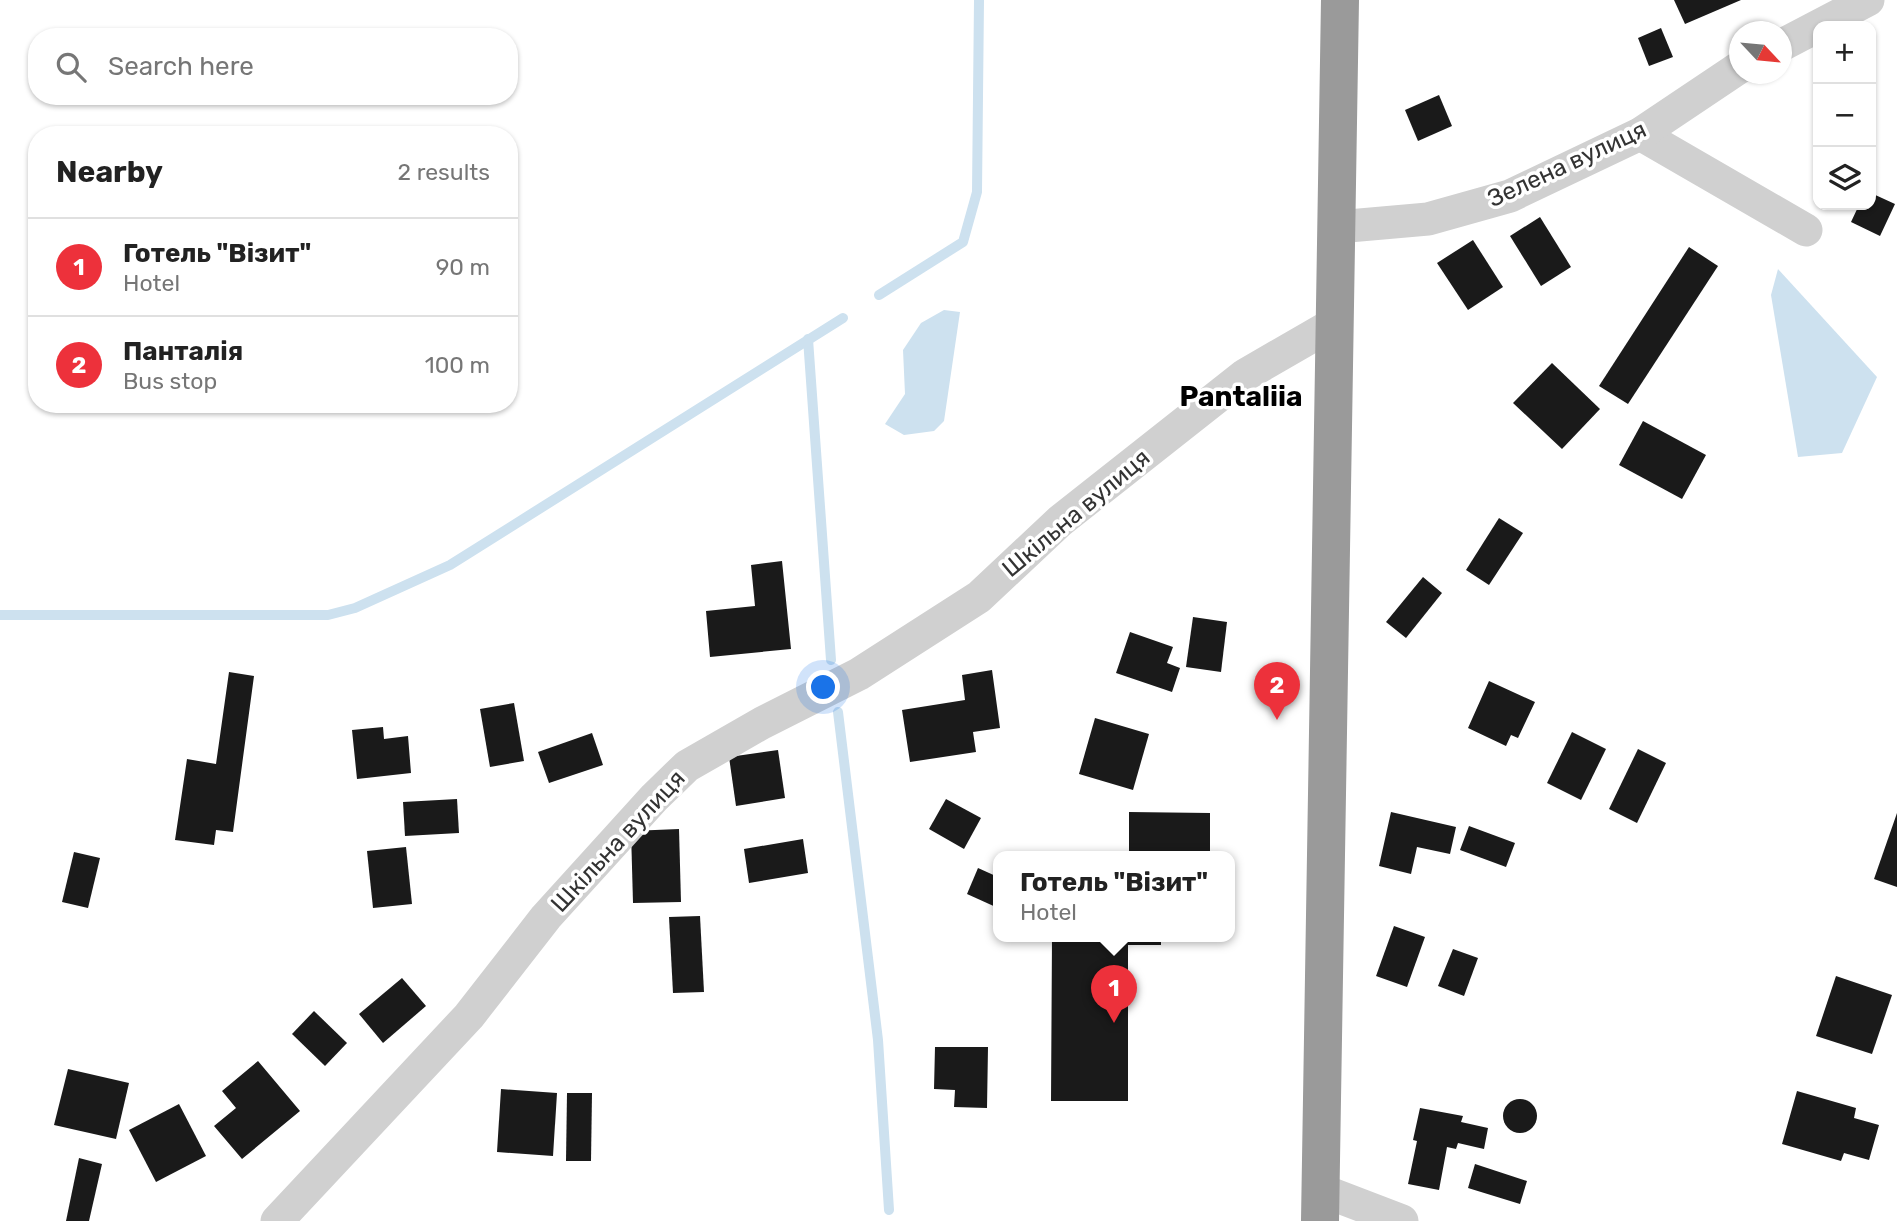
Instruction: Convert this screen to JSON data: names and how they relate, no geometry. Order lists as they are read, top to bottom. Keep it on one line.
{"streets":{"street":["Зелена вулиця","Шкільна вулиця"]},"districts":["Pantaliia"],"north":"bottom right","page":{"map_buttons":["+","−"],"search":"Search here","heading":["Nearby","2 results"],"list":[{"mark":"1","name":"Готель \"Візит\"","note":"Hotel","value":"90 m"},{"mark":"2","name":"Панталія","note":"Bus stop","value":"100 m"}],"pins":["2","1"],"popup":["Готель \"Візит\"","Hotel"]}}
